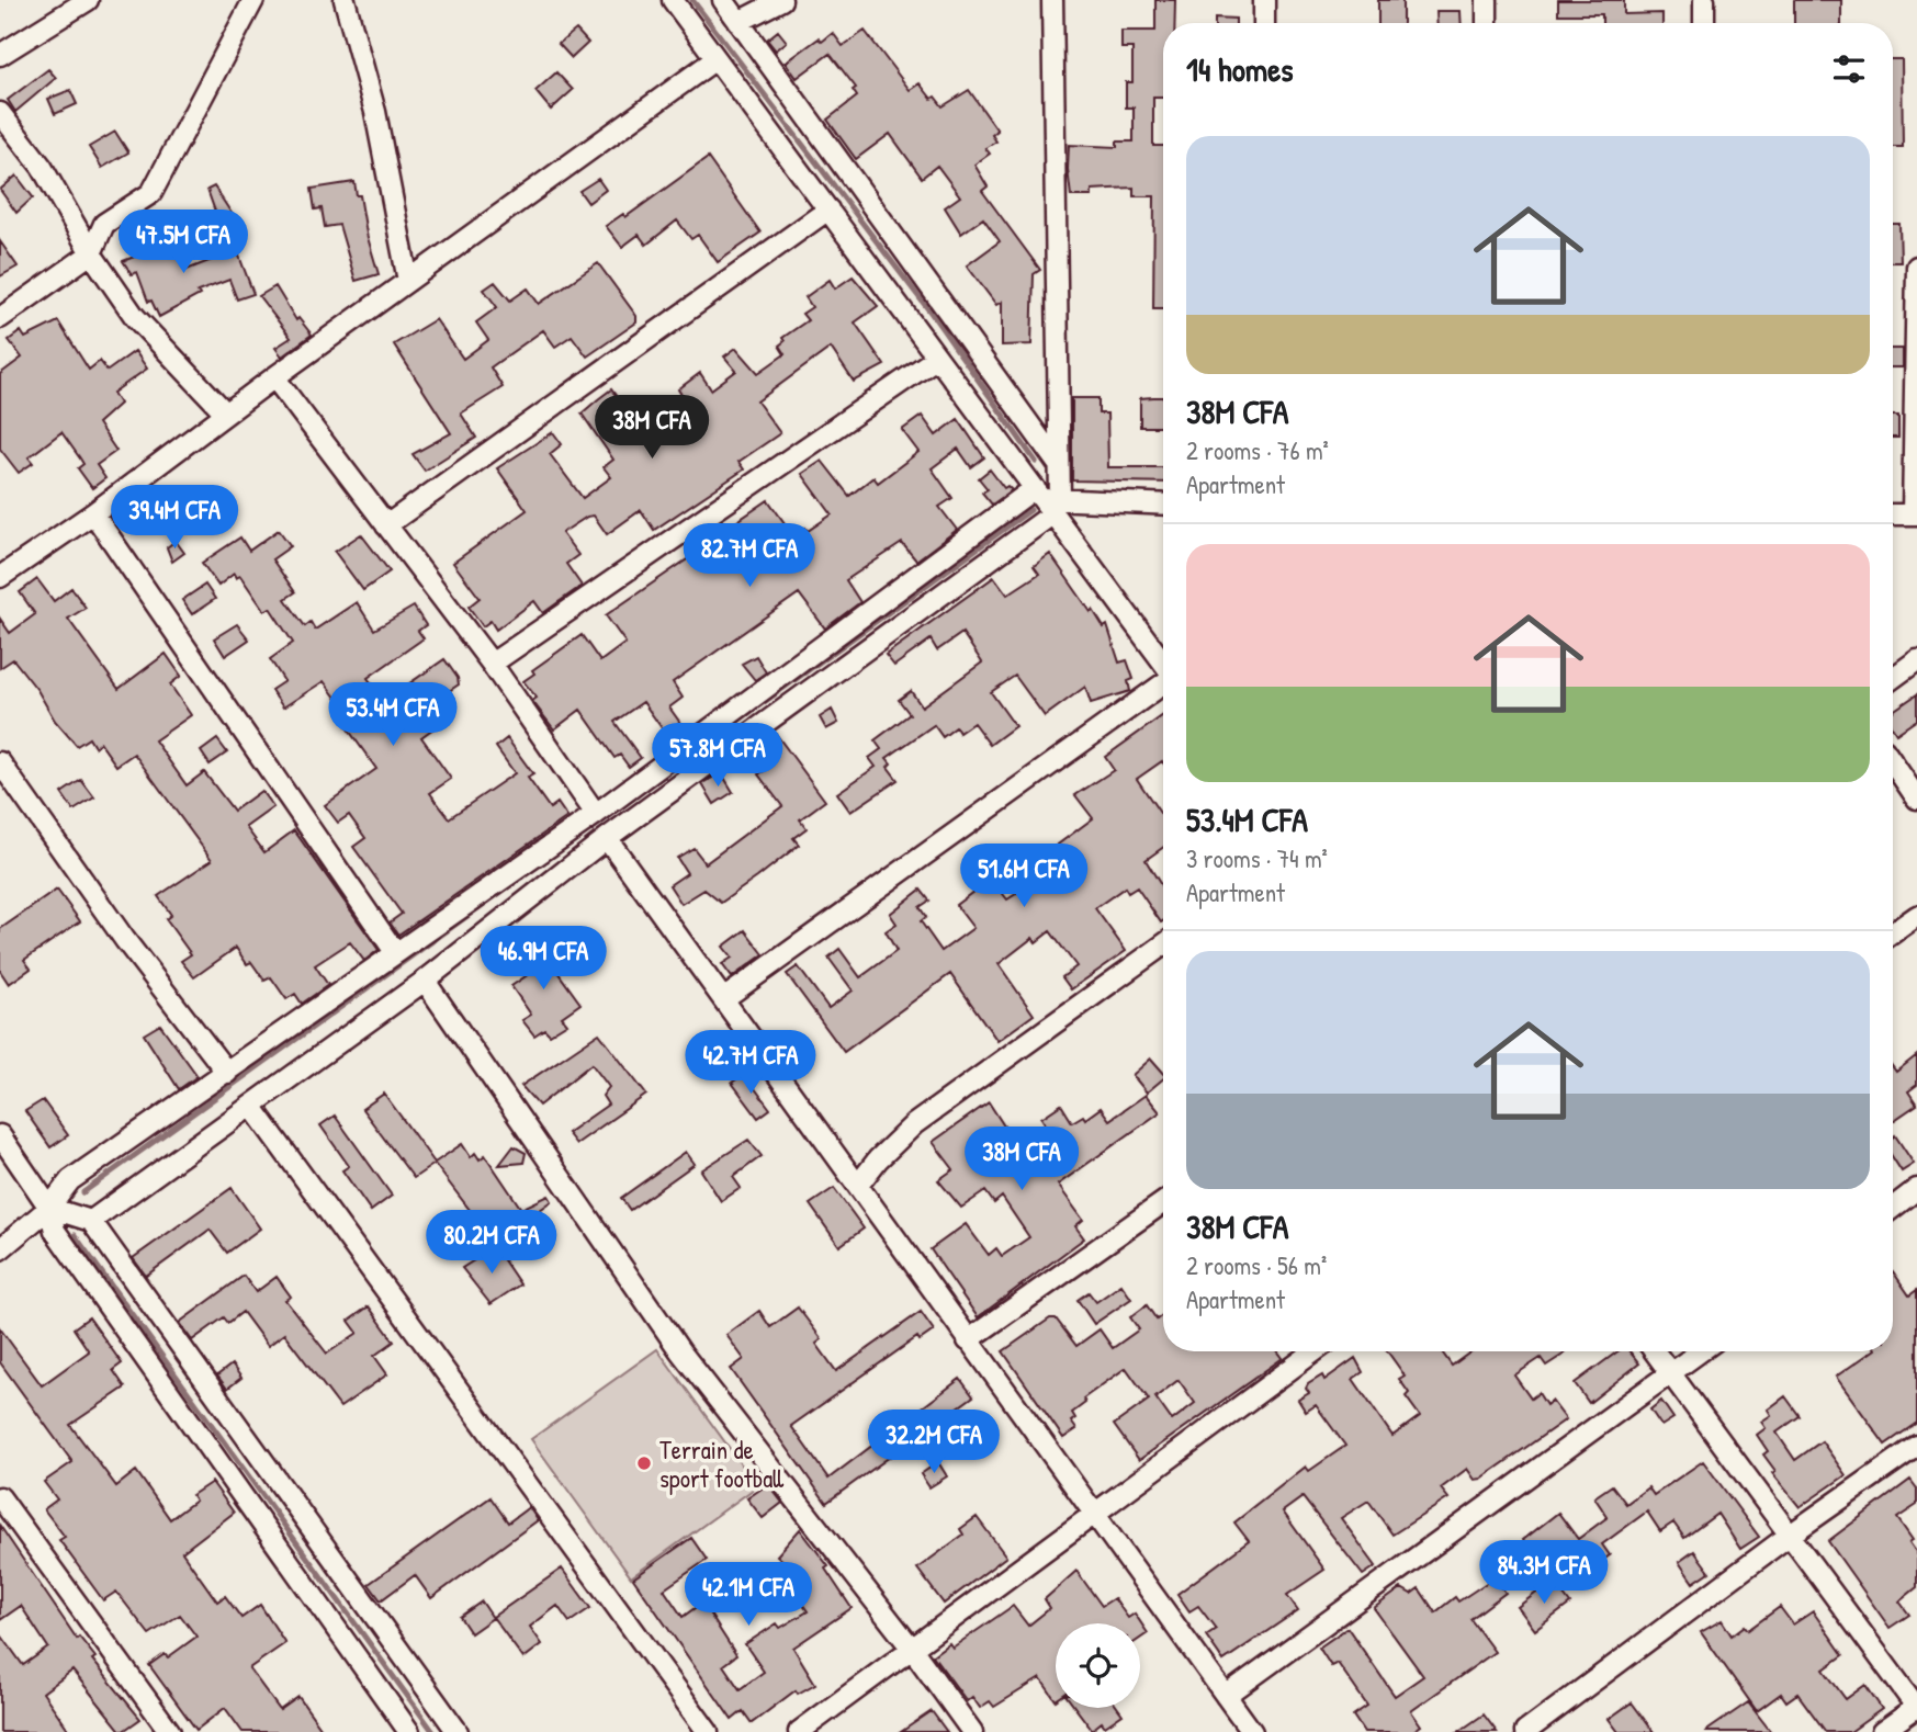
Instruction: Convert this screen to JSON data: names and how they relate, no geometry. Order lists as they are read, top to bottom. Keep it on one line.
{"places":["Terrain de sport football"],"page":{"heading":"14 homes","list":[{"name":"38M CFA","note":"2 rooms · 76 m² · Apartment"},{"name":"53.4M CFA","note":"3 rooms · 74 m² · Apartment"},{"name":"38M CFA","note":"2 rooms · 56 m² · Apartment"}],"price":["47.5M CFA","38M CFA","39.4M CFA","82.7M CFA","53.4M CFA","57.8M CFA","51.6M CFA","46.9M CFA","42.7M CFA","38M CFA","80.2M CFA","32.2M CFA","84.3M CFA","42.1M CFA"]}}
